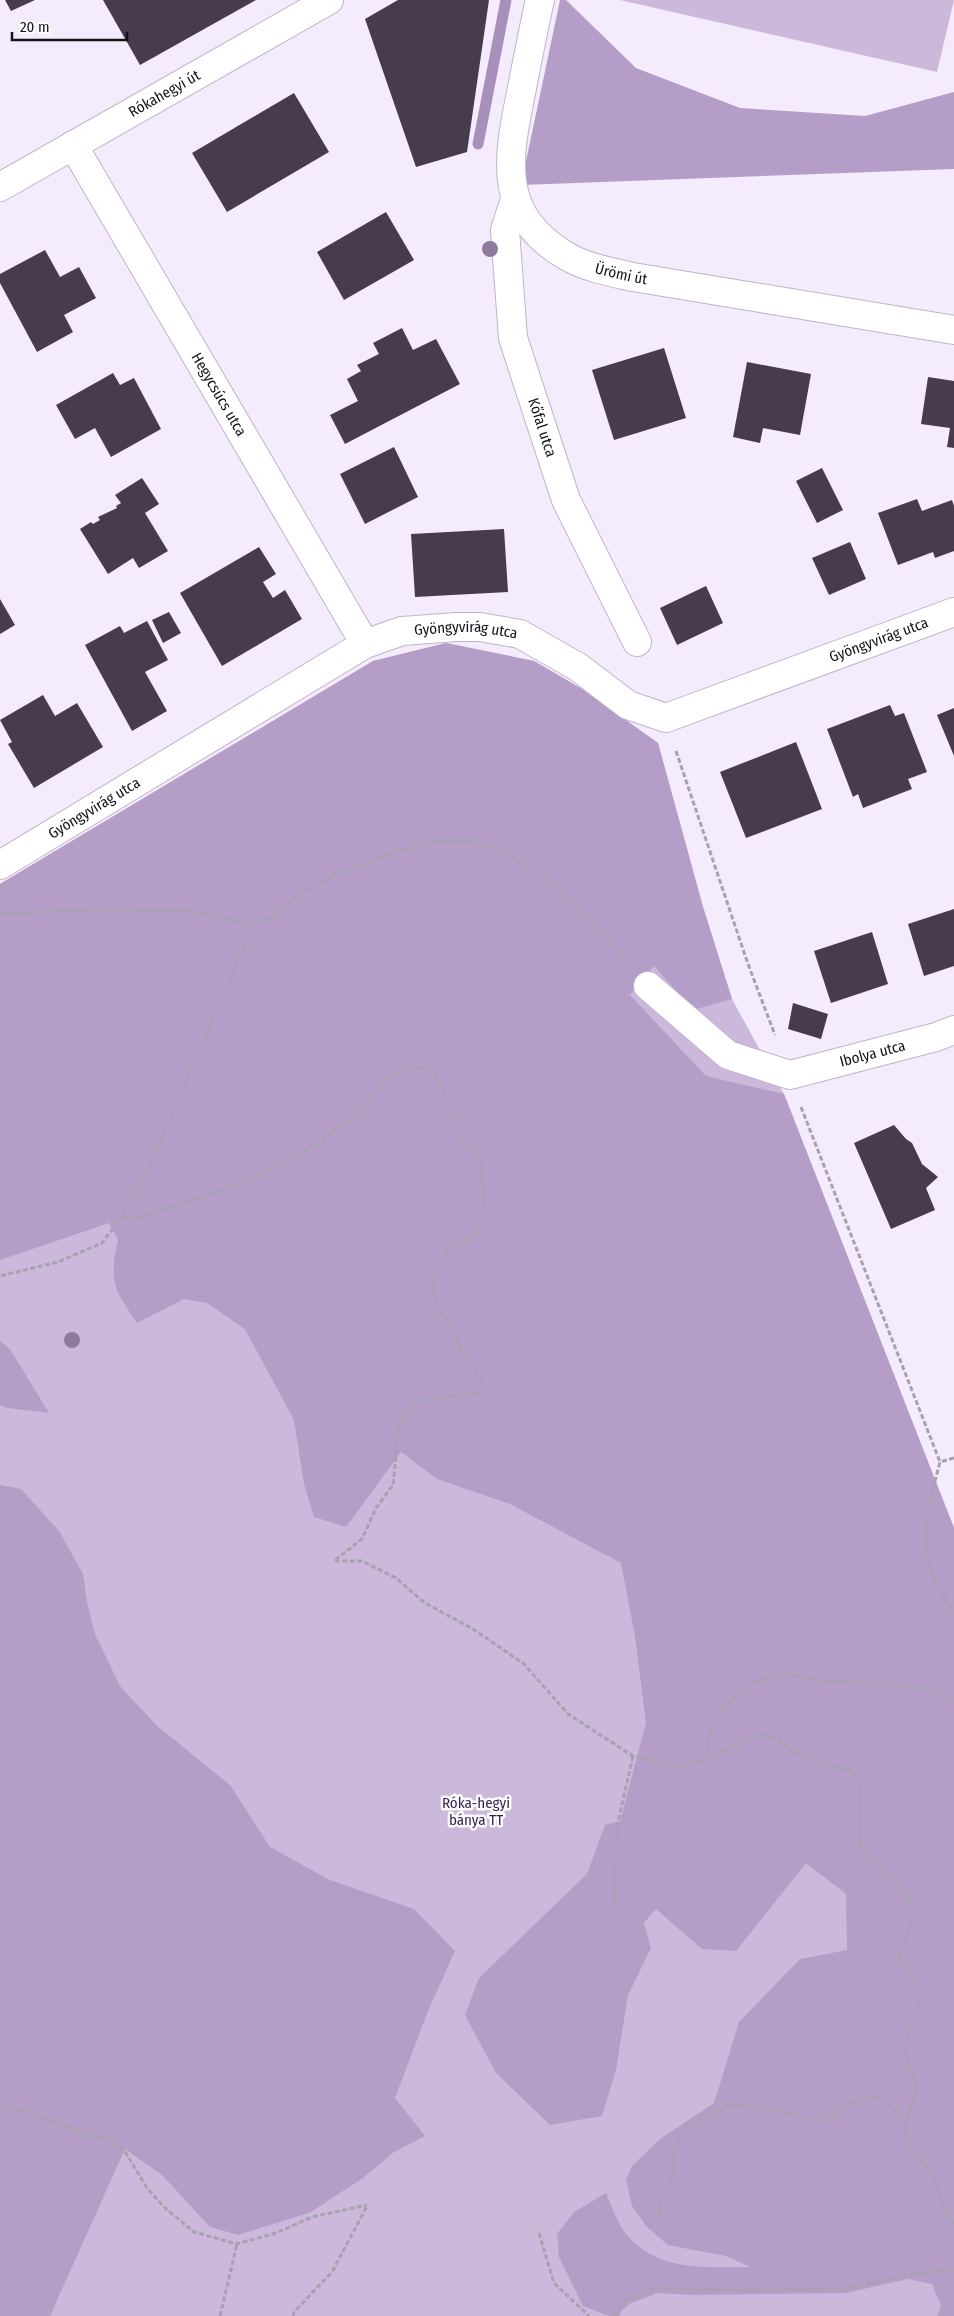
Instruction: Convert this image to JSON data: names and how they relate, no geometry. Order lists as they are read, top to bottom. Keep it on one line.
{"streets":{"street":["Rókahegyi út","Ürömi út","Hegycsúcs utca","Kőfal utca","Gyöngyvirág utca","Ibolya utca"]},"crossings":[["Rókahegyi út","Hegycsúcs utca"],["Ürömi út","Kőfal utca"],["Hegycsúcs utca","Gyöngyvirág utca"]],"parks":["Róka-hegyi bánya TT"],"scale_bar":"20 m"}
